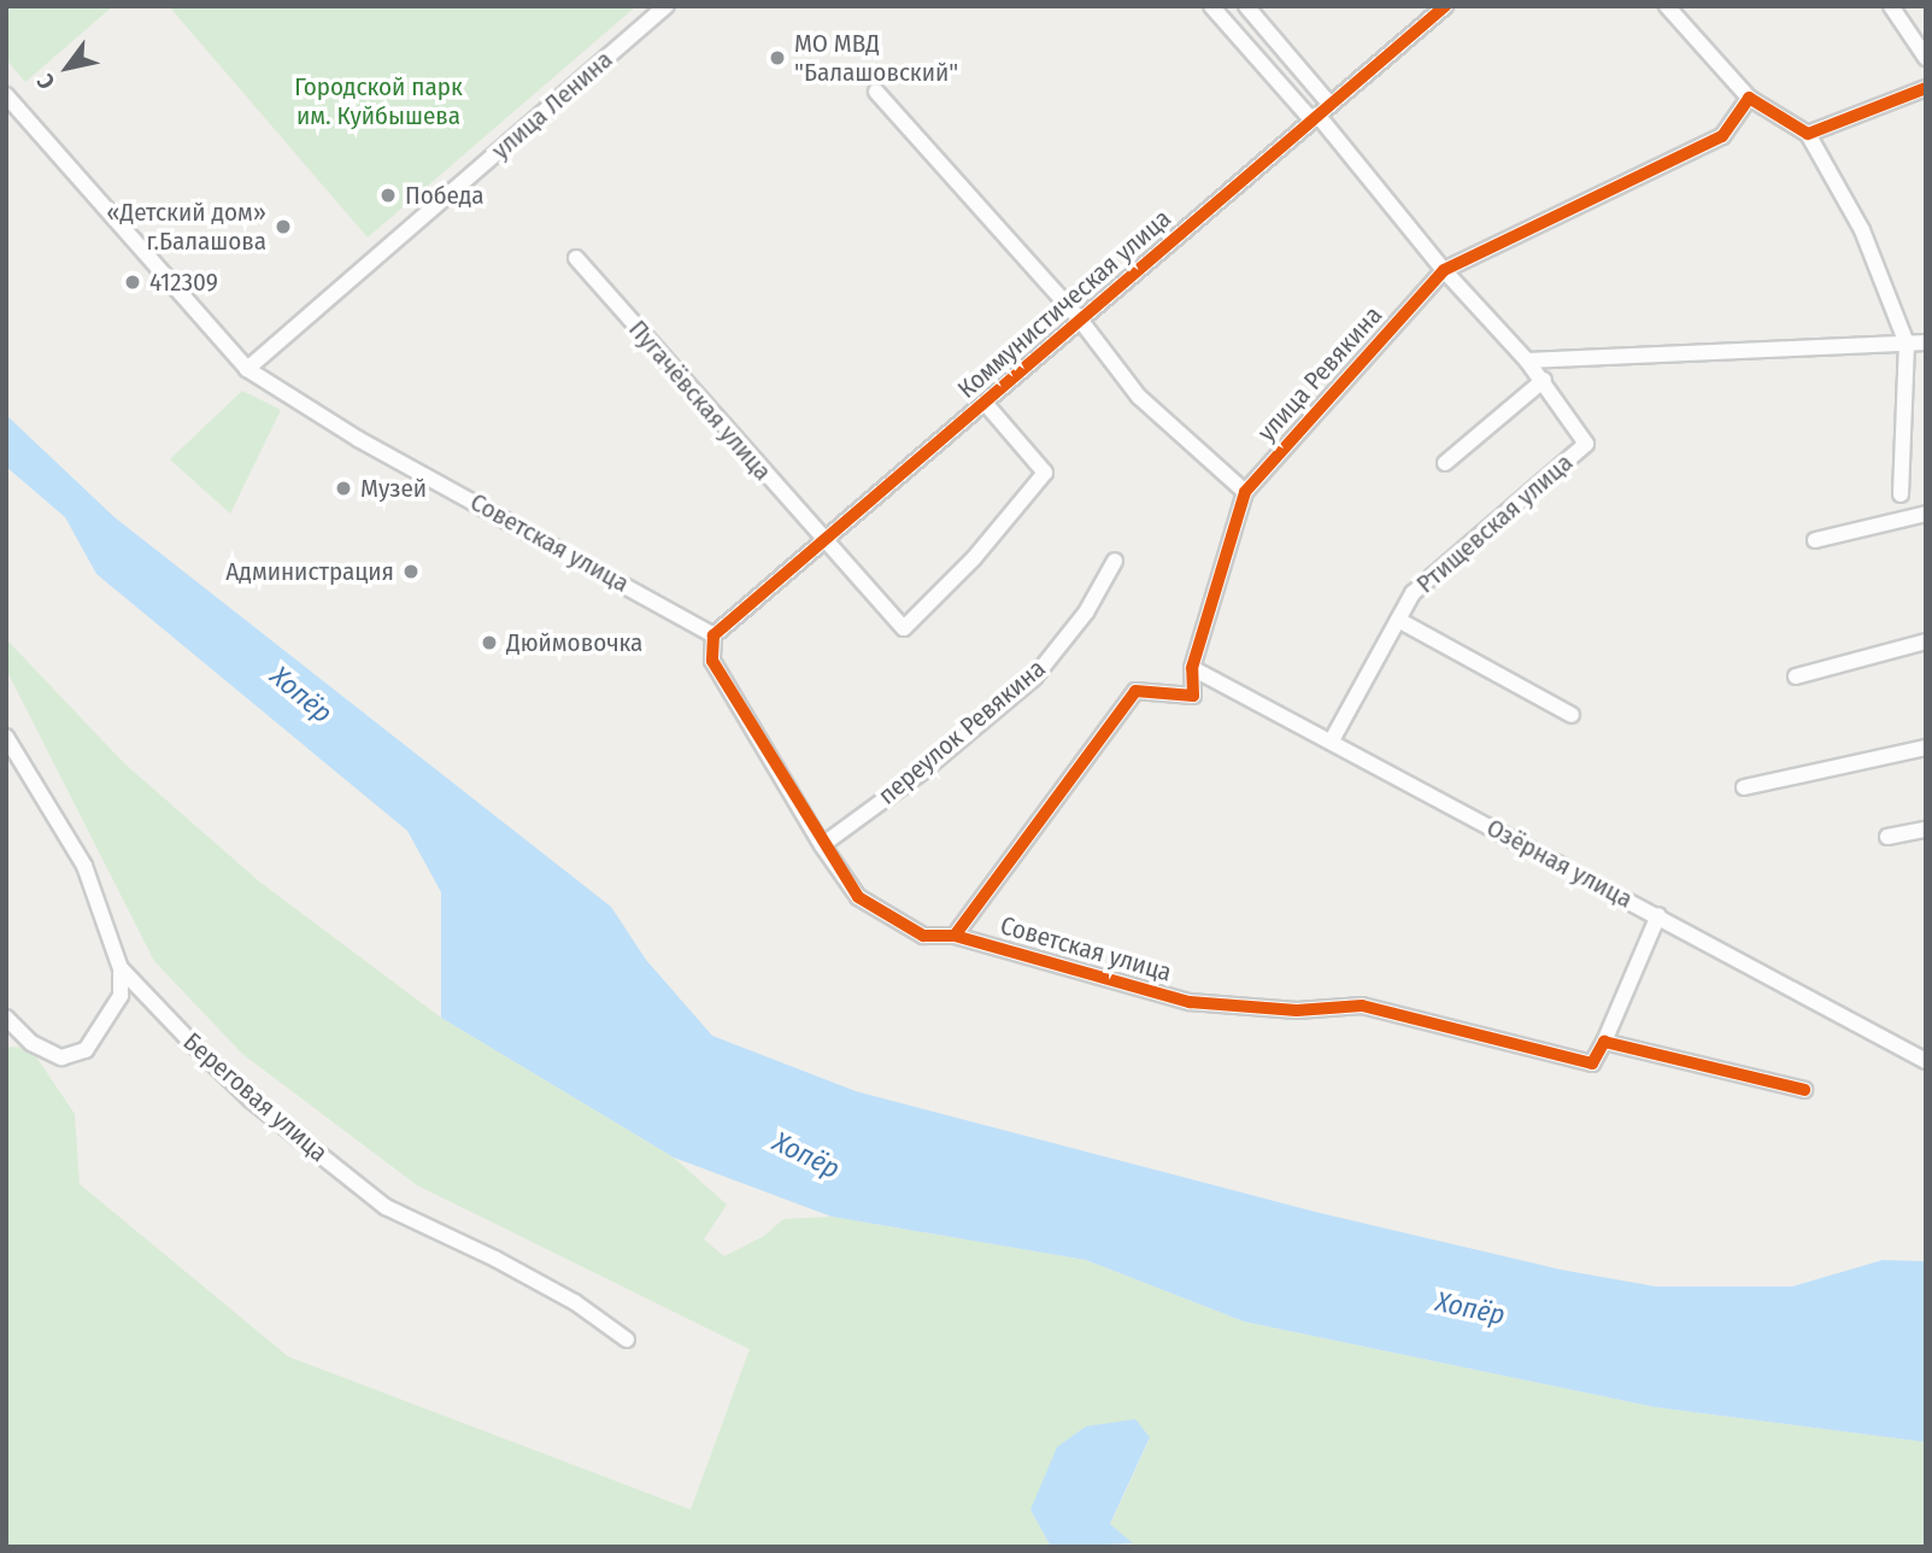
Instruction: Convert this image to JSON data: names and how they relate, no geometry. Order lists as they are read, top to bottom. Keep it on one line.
{"streets":{"street":["улица Ленина","Коммунистическая улица","улица Ревякина","Пугачёвская улица","Ртищевская улица","Советская улица","переулок Ревякина","Озёрная улица","Береговая улица"]},"crossings":[["улица Ленина","Советская улица"],["Коммунистическая улица","Пугачёвская улица"],["Коммунистическая улица","Ртищевская улица"],["Коммунистическая улица","Советская улица"],["улица Ревякина","Ртищевская улица"],["улица Ревякина","Советская улица"],["улица Ревякина","Озёрная улица"],["Ртищевская улица","Озёрная улица"],["Советская улица","переулок Ревякина"]],"water":["Хопёр"],"parks":["Городской парк им. Куйбышева"],"places":["МО МВД \"Балашовский\"","Победа","«Детский дом» г.Балашова","412309","Музей","Администрация","Дюймовочка"],"north":"bottom left"}
